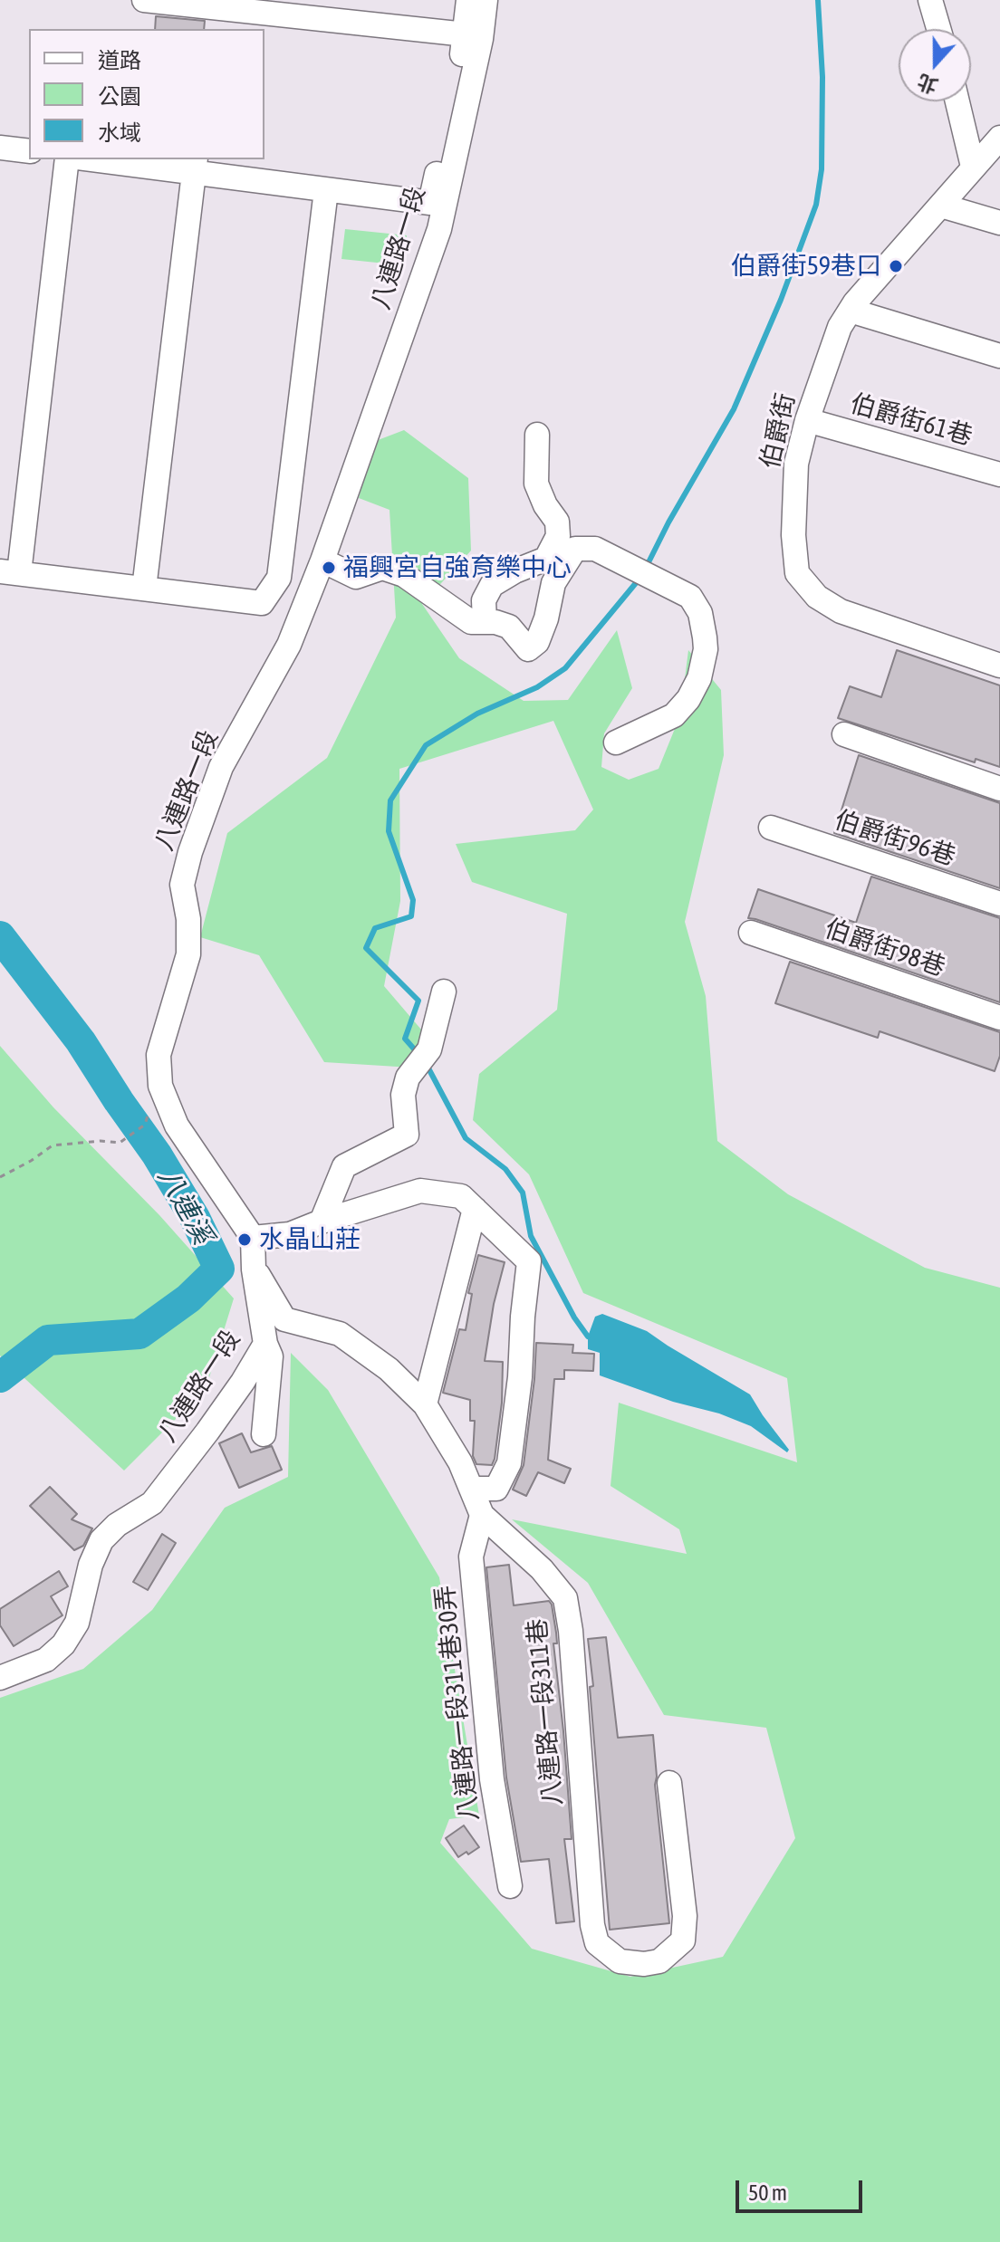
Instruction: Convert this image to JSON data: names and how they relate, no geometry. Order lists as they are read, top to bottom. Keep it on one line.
{"streets":{"street":["八連路一段","伯爵街61巷","伯爵街","伯爵街96巷","伯爵街98巷","八連路一段311巷30弄","八連路一段311巷"]},"crossings":[["八連路一段","八連路一段311巷"],["伯爵街61巷","伯爵街"],["八連路一段311巷30弄","八連路一段311巷"]],"water":["八連溪"],"places":["伯爵街59巷口","福興宮自強育樂中心","水晶山莊"],"legend":["道路","公園","水域"],"scale_bar":"50 m","north":"bottom"}
